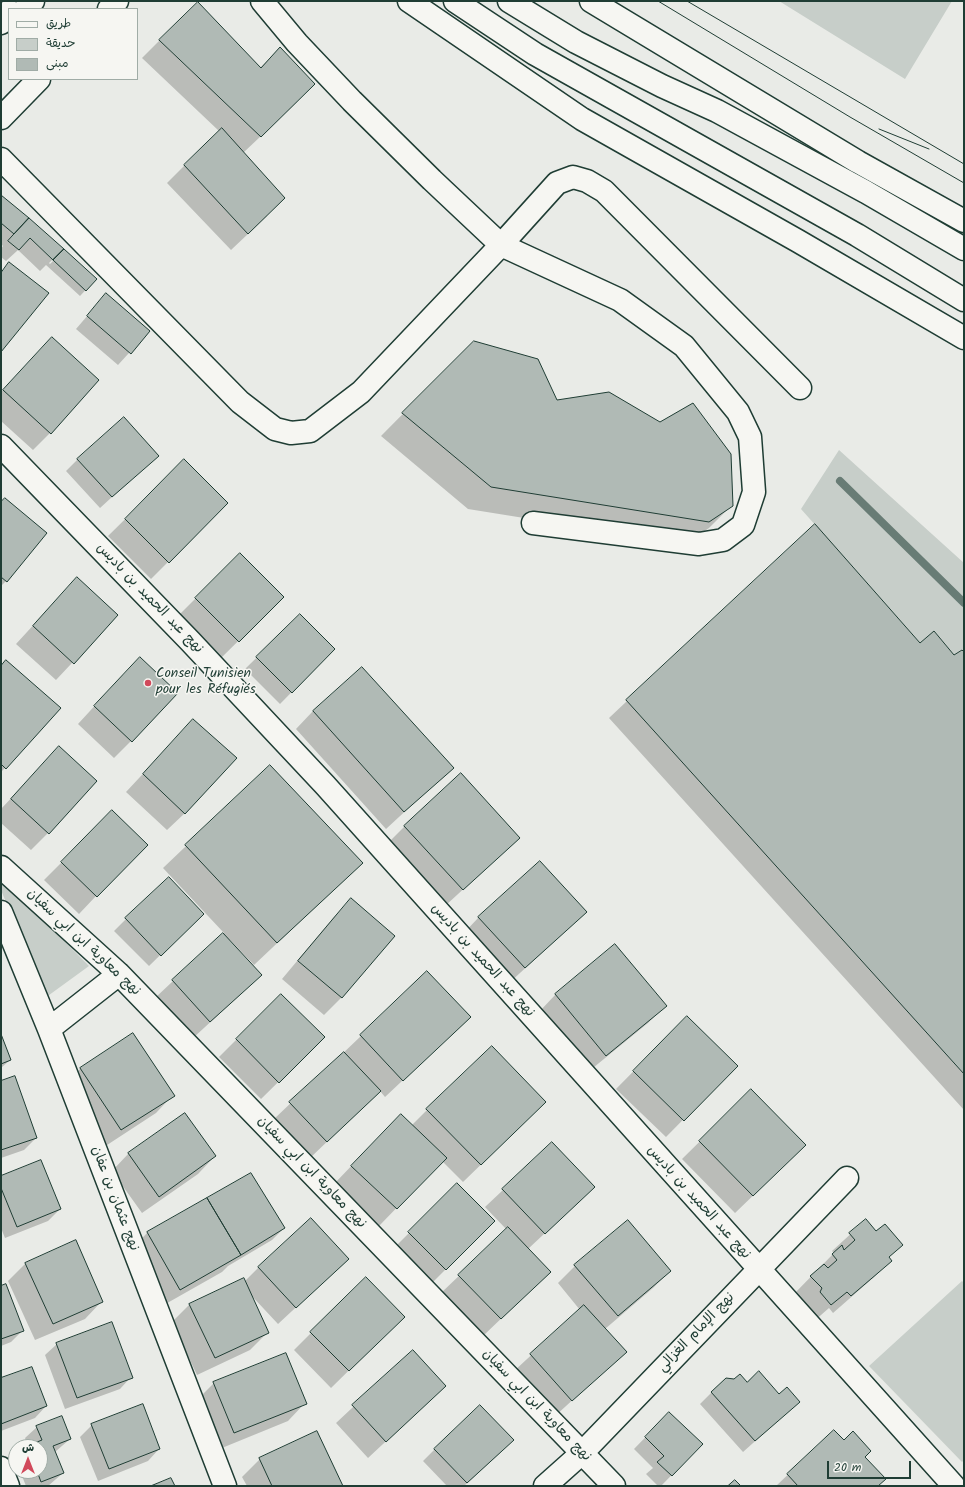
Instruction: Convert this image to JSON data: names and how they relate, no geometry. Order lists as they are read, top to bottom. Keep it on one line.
{"streets":{"main road":["نهج عبد الحميد بن باديس","نهج معاوية ابن ابي سفيان","نهج عثمان بن عفان","نهج الإمام الغزالي"]},"crossings":[["نهج عبد الحميد بن باديس","نهج الإمام الغزالي"],["نهج معاوية ابن ابي سفيان","نهج الإمام الغزالي"]],"places":["Conseil Tunisien pour les Réfugiés"],"legend":["طريق","حديقة","مبنى"],"scale_bar":"20 m","north":"top"}
